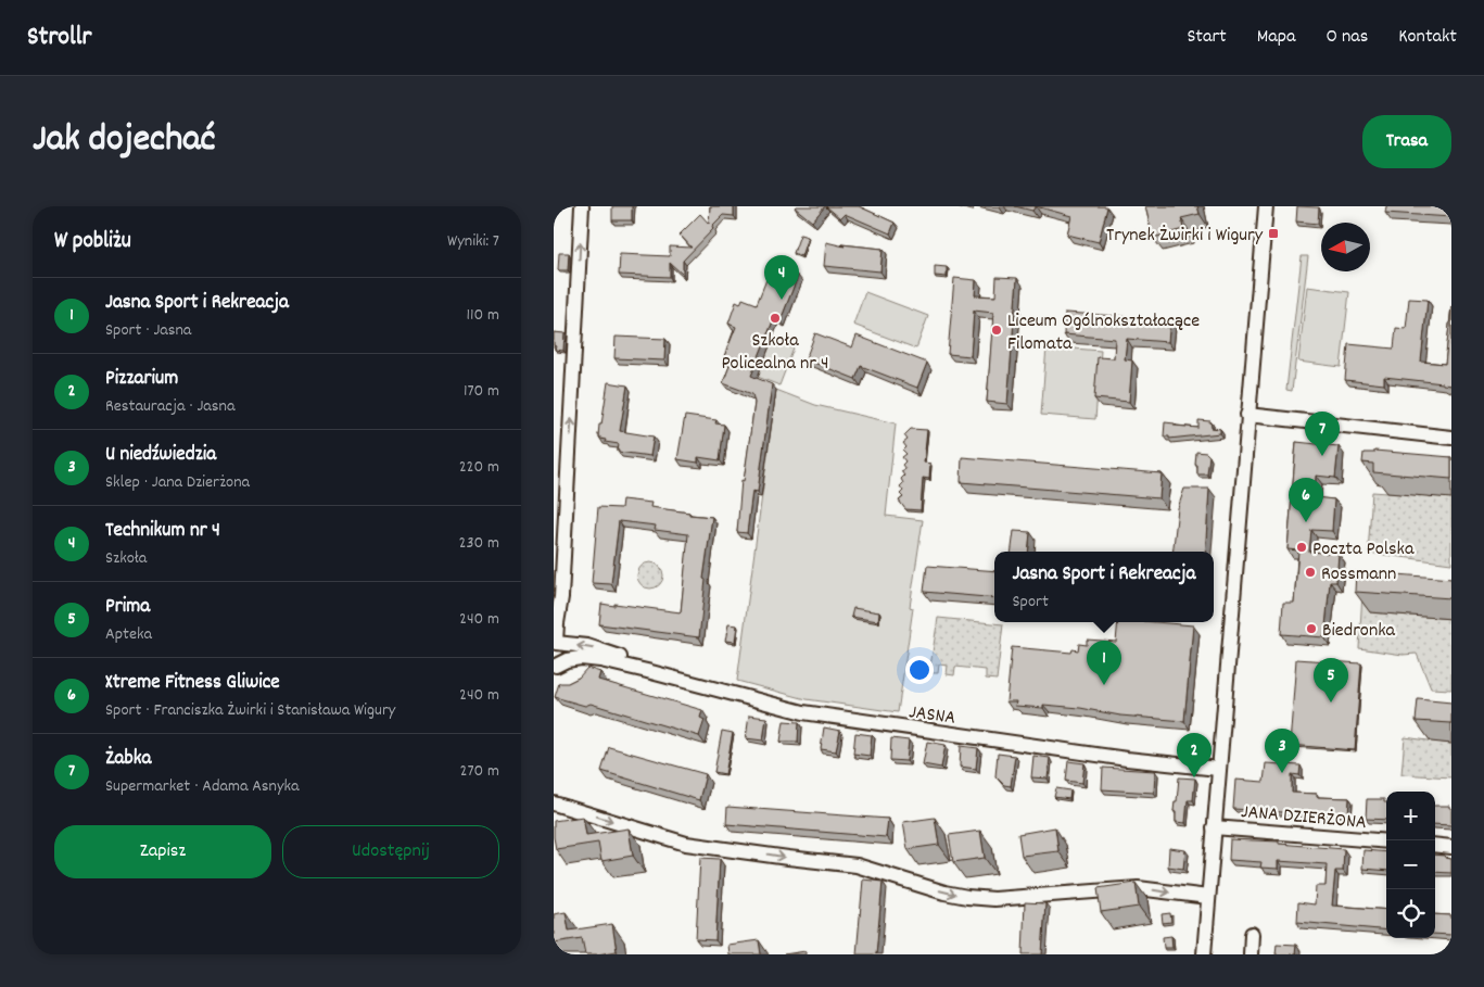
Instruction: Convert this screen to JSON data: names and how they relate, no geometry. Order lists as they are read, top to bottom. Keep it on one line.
{"streets":{"street":["JASNA","JANA DZIERŻONA"]},"places":{"transit":["Trynek Żwirki i Wigury"],"other":["Szkoła Policealna nr 4","Liceum Ogólnokształacące Filomata","Poczta Polska","Rossmann","Biedronka"]},"north":"left","page":{"header":"Strollr","nav":["Start","Mapa","O nas","Kontakt"],"title":"Jak dojechać","buttons":["Trasa",["Zapisz","Udostępnij"]],"heading":["W pobliżu","Wyniki: 7"],"pins":["4","7","6","1","5","3","2"],"list":[{"mark":"1","name":"Jasna Sport i Rekreacja","note":"Sport · Jasna","value":"110 m"},{"mark":"2","name":"Pizzarium","note":"Restauracja · Jasna","value":"170 m"},{"mark":"3","name":"U niedźwiedzia","note":"Sklep · Jana Dzierżona","value":"220 m"},{"mark":"4","name":"Technikum nr 4","note":"Szkoła","value":"230 m"},{"mark":"5","name":"Prima","note":"Apteka","value":"240 m"},{"mark":"6","name":"Xtreme Fitness Gliwice","note":"Sport · Franciszka Żwirki i Stanisława Wigury","value":"240 m"},{"mark":"7","name":"Żabka","note":"Supermarket · Adama Asnyka","value":"270 m"}],"popup":["Jasna Sport i Rekreacja","Sport"],"map_buttons":["+","−"]}}
